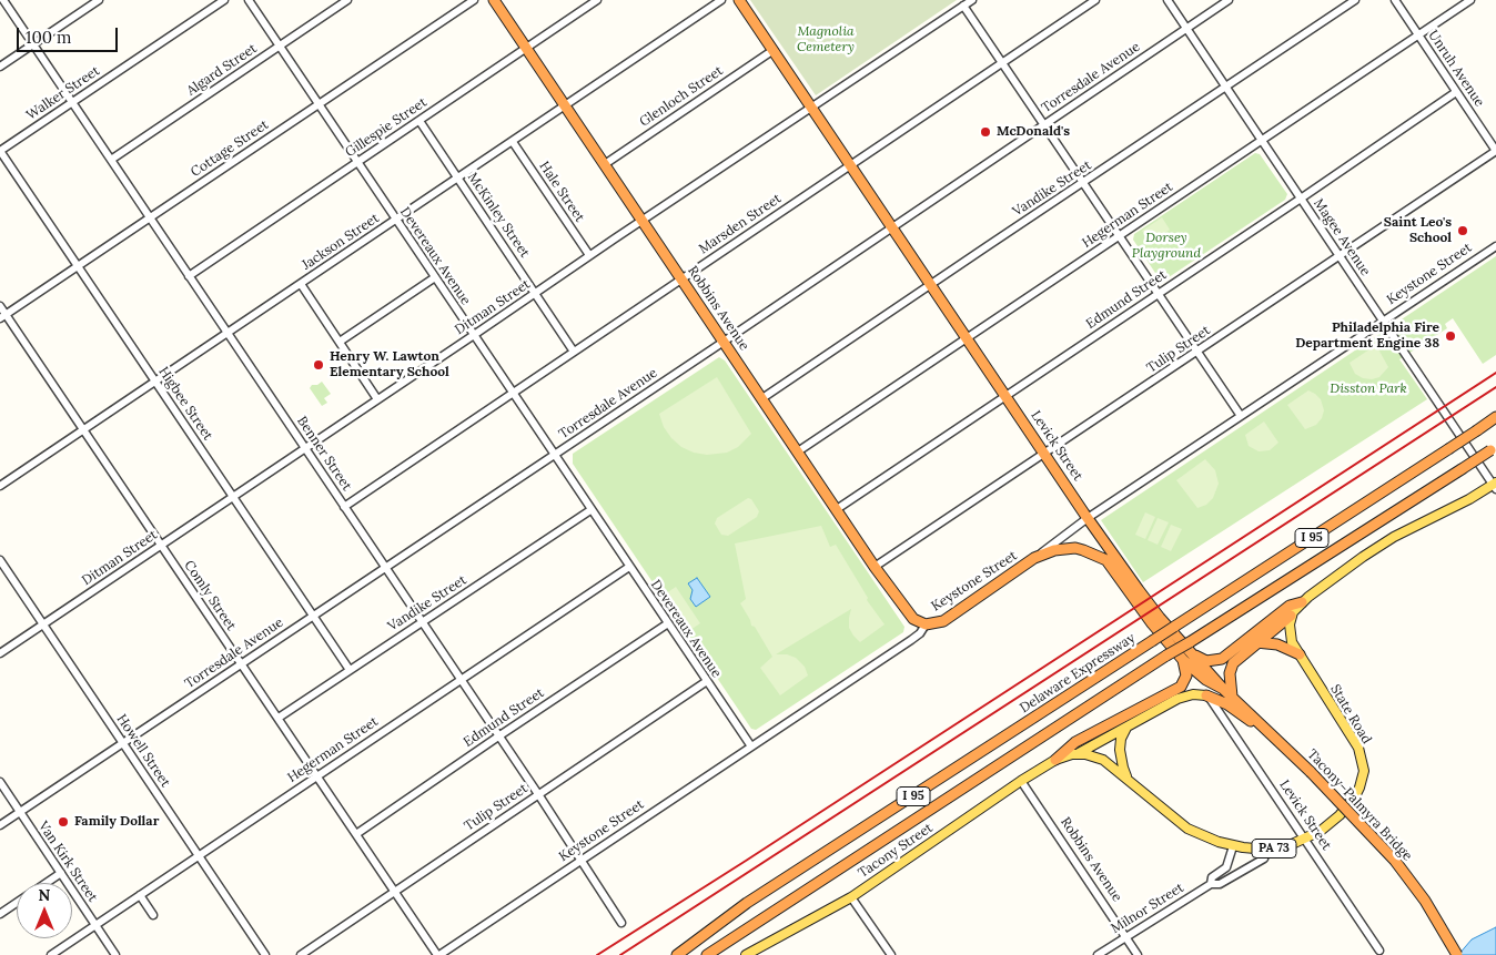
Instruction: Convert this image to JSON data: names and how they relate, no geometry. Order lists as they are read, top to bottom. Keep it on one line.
{"streets":{"highway":["Keystone Street","Robbins Avenue","Levick Street","I 95","Delaware Expressway","Tacony–Palmyra Bridge"],"main road":["State Road","PA 73","Tacony Street"],"street":["Unruh Avenue","Algard Street","Torresdale Avenue","Walker Street","Glenloch Street","Gillespie Street","Cottage Street","Vandike Street","Hale Street","McKinley Street","Hegerman Street","Marsden Street","Magee Avenue","Jackson Street","Devereaux Avenue","Edmund Street","Ditman Street","Tulip Street","Higbee Street","Benner Street","Comly Street","Howell Street","Van Kirk Street","Milnor Street"]},"crossings":[["Unruh Avenue","Hegerman Street"],["Unruh Avenue","Edmund Street"],["Unruh Avenue","Tulip Street"],["Algard Street","Devereaux Avenue"],["Algard Street","Benner Street"],["Torresdale Avenue","Magee Avenue"],["Torresdale Avenue","Devereaux Avenue"],["Torresdale Avenue","Robbins Avenue"],["Torresdale Avenue","Higbee Street"],["Torresdale Avenue","Levick Street"],["Torresdale Avenue","Benner Street"],["Torresdale Avenue","Comly Street"],["Torresdale Avenue","Howell Street"],["Torresdale Avenue","Van Kirk Street"],["Walker Street","Higbee Street"],["Walker Street","Benner Street"],["Glenloch Street","Robbins Avenue"],["Glenloch Street","Levick Street"],["Gillespie Street","McKinley Street"],["Gillespie Street","Devereaux Avenue"],["Gillespie Street","Robbins Avenue"],["Gillespie Street","Benner Street"],["Cottage Street","Devereaux Avenue"],["Cottage Street","Higbee Street"],["Cottage Street","Benner Street"],["Cottage Street","Comly Street"],["Vandike Street","Magee Avenue"],["Vandike Street","Devereaux Avenue"],["Vandike Street","Robbins Avenue"],["Vandike Street","Higbee Street"],["Vandike Street","Levick Street"],["Vandike Street","Benner Street"],["Vandike Street","Comly Street"],["Hale Street","Jackson Street"],["Hale Street","Ditman Street"],["McKinley Street","Marsden Street"],["McKinley Street","Jackson Street"],["McKinley Street","Ditman Street"],["Hegerman Street","Magee Avenue"],["Hegerman Street","Devereaux Avenue"],["Hegerman Street","Robbins Avenue"],["Hegerman Street","Levick Street"],["Hegerman Street","Benner Street"],["Hegerman Street","Comly Street"],["Hegerman Street","Howell Street"],["Hegerman Street","Van Kirk Street"],["Marsden Street","Devereaux Avenue"],["Marsden Street","Robbins Avenue"],["Marsden Street","Levick Street"],["Marsden Street","Benner Street"],["Magee Avenue","Keystone Street"],["Magee Avenue","Edmund Street"],["Magee Avenue","Tulip Street"],["Jackson Street","Devereaux Avenue"],["Jackson Street","Robbins Avenue"],["Jackson Street","Higbee Street"],["Jackson Street","Benner Street"],["Jackson Street","Comly Street"],["Devereaux Avenue","Keystone Street"],["Devereaux Avenue","Edmund Street"],["Devereaux Avenue","Ditman Street"],["Devereaux Avenue","Tulip Street"],["Keystone Street","Robbins Avenue"],["Keystone Street","Levick Street"],["Keystone Street","Benner Street"],["Keystone Street","Comly Street"],["Edmund Street","Robbins Avenue"],["Edmund Street","Levick Street"],["Edmund Street","Benner Street"],["Edmund Street","Comly Street"],["Ditman Street","Robbins Avenue"],["Ditman Street","Higbee Street"],["Ditman Street","Levick Street"],["Ditman Street","Benner Street"],["Ditman Street","Comly Street"],["Ditman Street","Howell Street"],["Robbins Avenue","Tulip Street"],["Robbins Avenue","Tacony Street"],["Robbins Avenue","Milnor Street"],["Tulip Street","Levick Street"],["Tulip Street","Benner Street"],["Tulip Street","Comly Street"],["Levick Street","State Road"],["Levick Street","Tacony–Palmyra Bridge"],["State Road","Milnor Street"]],"parks":["Magnolia Cemetery","Dorsey Playground","Disston Park"],"places":["McDonald's","Saint Leo's School","Philadelphia Fire Department Engine 38","Henry W. Lawton Elementary School","Family Dollar"],"scale_bar":"100 m","north":"top"}
